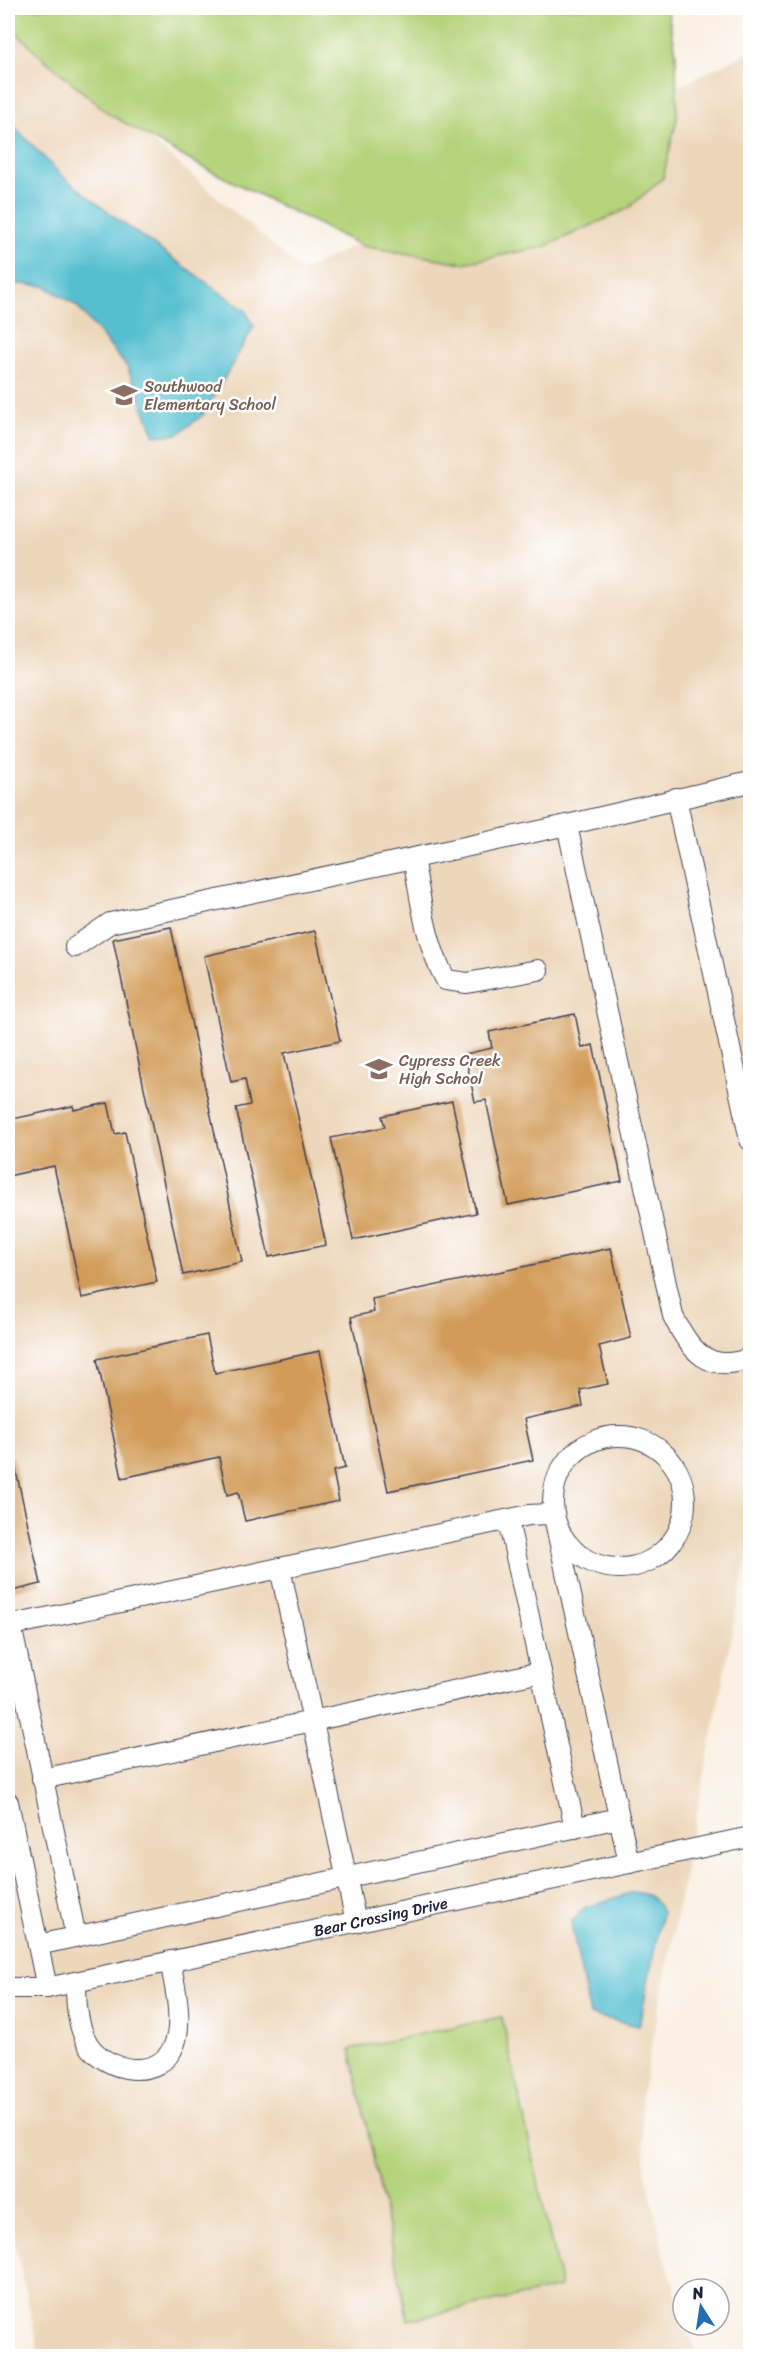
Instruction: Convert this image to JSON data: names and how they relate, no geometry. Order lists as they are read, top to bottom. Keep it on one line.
{"streets":{"lane":["Bear Crossing Drive"]},"places":{"school or university":["Southwood Elementary School","Cypress Creek High School"]},"north":"top"}
